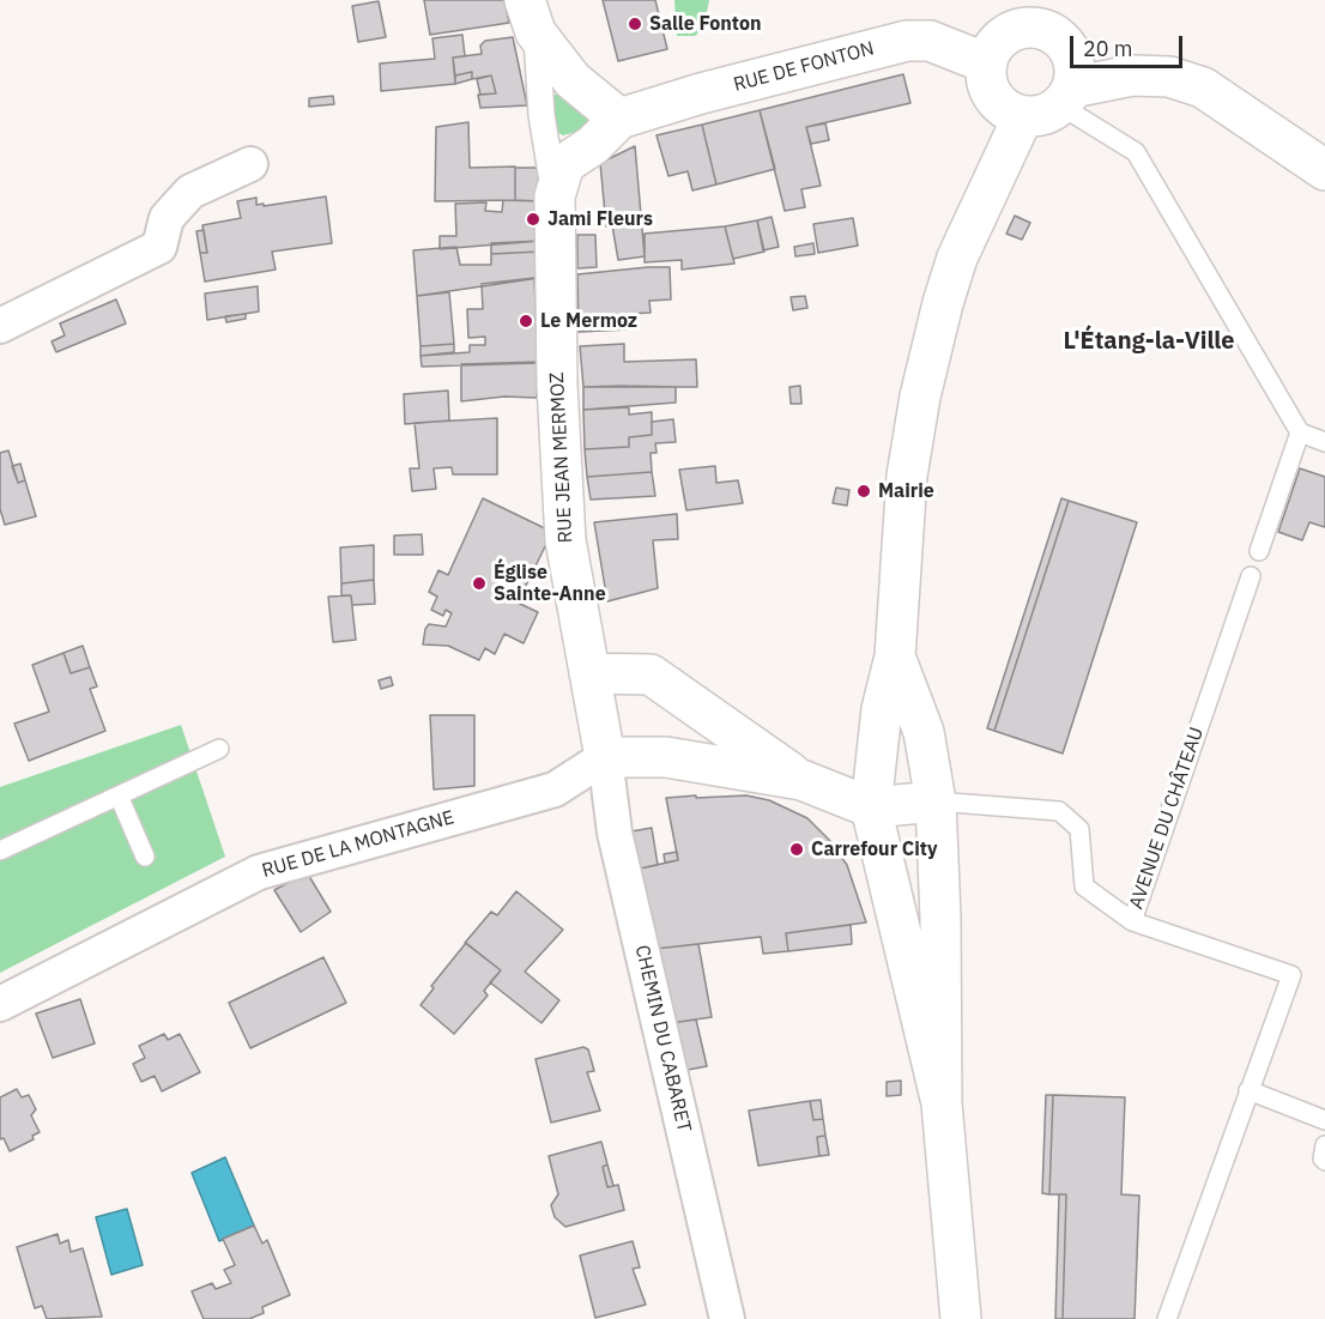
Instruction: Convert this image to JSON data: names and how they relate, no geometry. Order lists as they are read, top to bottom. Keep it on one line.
{"streets":{"street":["RUE DE FONTON","RUE JEAN MERMOZ","RUE DE LA MONTAGNE","CHEMIN DU CABARET"],"lane":["AVENUE DU CHÂTEAU"]},"crossings":[["RUE DE FONTON","RUE JEAN MERMOZ"],["RUE JEAN MERMOZ","RUE DE LA MONTAGNE"],["RUE JEAN MERMOZ","CHEMIN DU CABARET"],["RUE DE LA MONTAGNE","CHEMIN DU CABARET"]],"districts":["L'Étang-la-Ville"],"places":["Salle Fonton","Jami Fleurs","Le Mermoz","Mairie","Église Sainte-Anne","Carrefour City"],"scale_bar":"20 m"}
